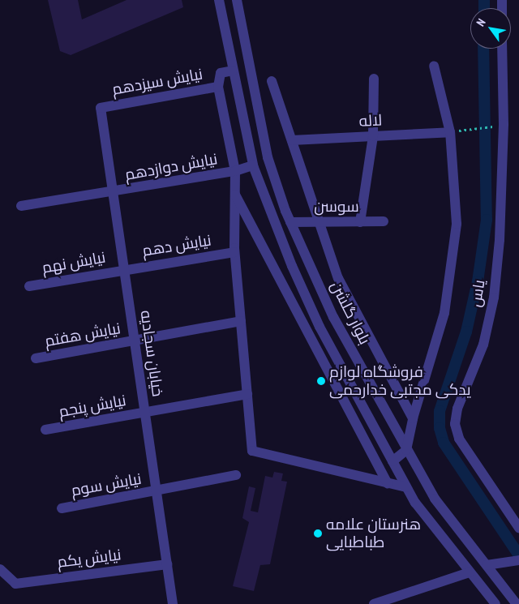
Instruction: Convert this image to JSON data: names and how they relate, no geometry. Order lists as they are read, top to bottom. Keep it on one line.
{"streets":{"street":["نیایش سیزدهم","لاله","نیایش دوازدهم","سوسن","نیایش دهم","نیایش نهم","یاس","بلوار گلشن","نیایش هفتم","خیابان سجادیه","نیایش پنجم","نیایش سوم","نیایش یکم"]},"crossings":[["نیایش سیزدهم","خیابان سجادیه"],["نیایش دوازدهم","خیابان سجادیه"],["سوسن","بلوار گلشن"],["نیایش دهم","نیایش نهم"],["نیایش دهم","خیابان سجادیه"],["نیایش نهم","خیابان سجادیه"],["نیایش هفتم","خیابان سجادیه"],["خیابان سجادیه","نیایش پنجم"],["خیابان سجادیه","نیایش سوم"],["خیابان سجادیه","نیایش یکم"]],"places":["فروشگاه لوازم یدکی مجتبی خدارحمی","هنرستان علامه طباطبایی"],"north":"top left"}
